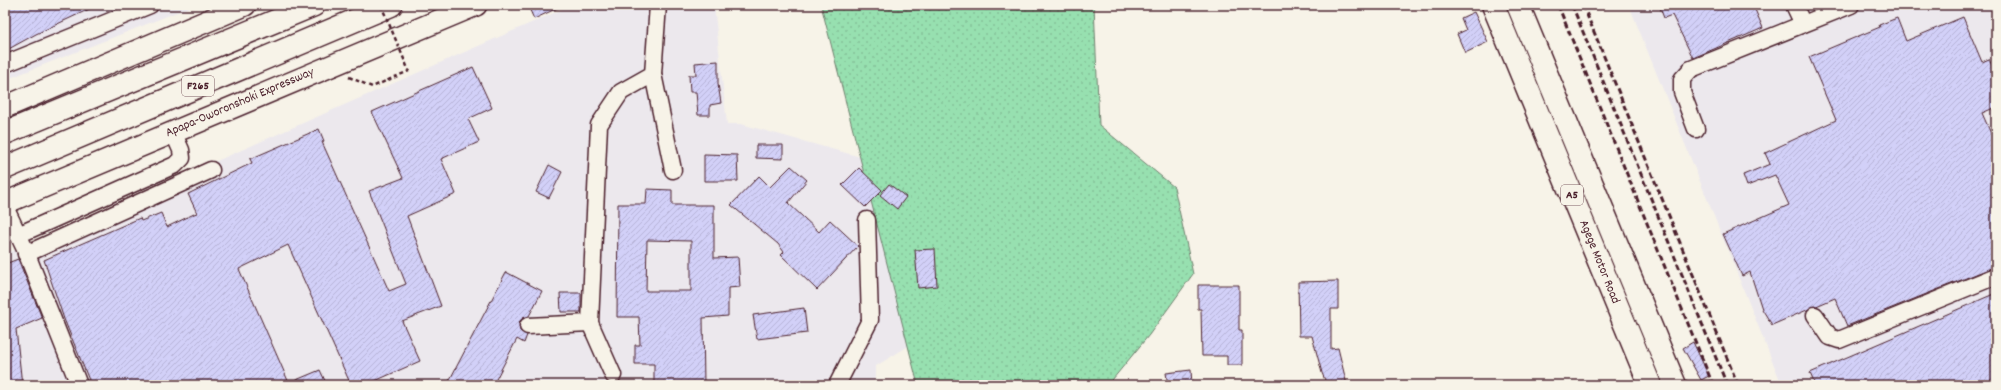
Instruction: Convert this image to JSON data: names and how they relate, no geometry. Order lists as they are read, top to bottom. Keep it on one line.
{"streets":{"highway":["F265","A5","Agege Motor Road"],"main road":["Apapa-Oworonshoki Expressway"]}}
